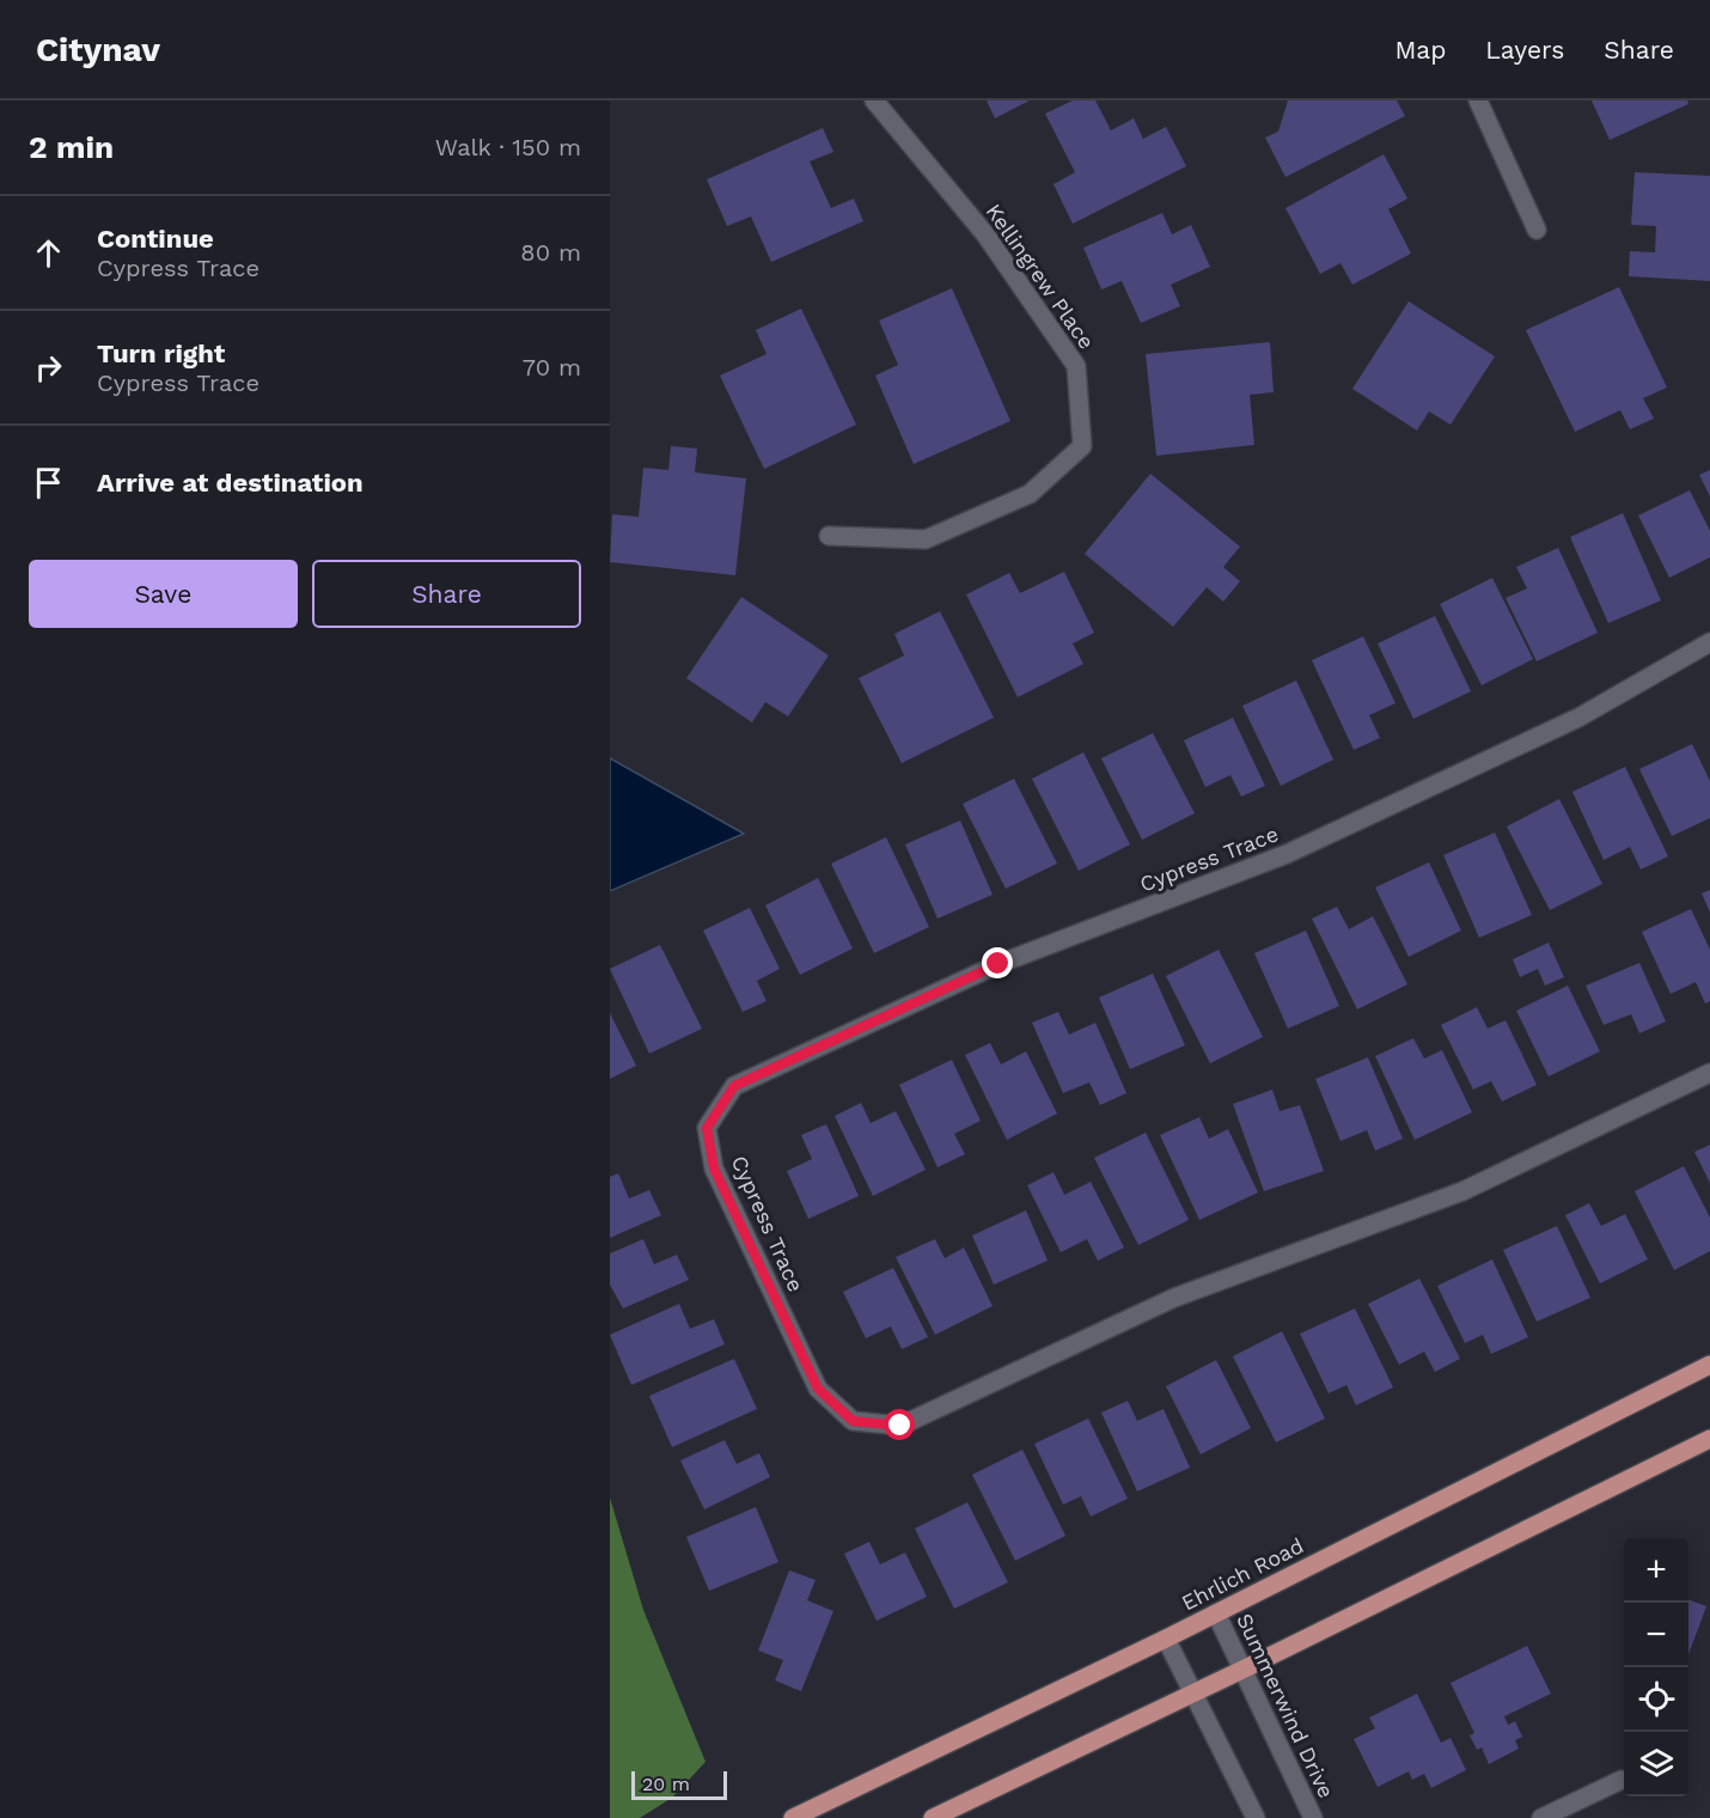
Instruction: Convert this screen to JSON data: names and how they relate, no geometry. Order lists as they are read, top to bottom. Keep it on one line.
{"streets":{"main road":["Ehrlich Road"],"street":["Kellingrew Place","Cypress Trace","Summerwind Drive"]},"crossings":[["Ehrlich Road","Summerwind Drive"]],"scale_bar":"20 m","page":{"header":"Citynav","nav":["Map","Layers","Share"],"heading":["2 min","Walk · 150 m"],"list":[["Continue","Cypress Trace","80 m"],["Turn right","Cypress Trace","70 m"],"Arrive at destination"],"buttons":["Save","Share"],"map_buttons":["+","−"],"scale":"20 m"}}
